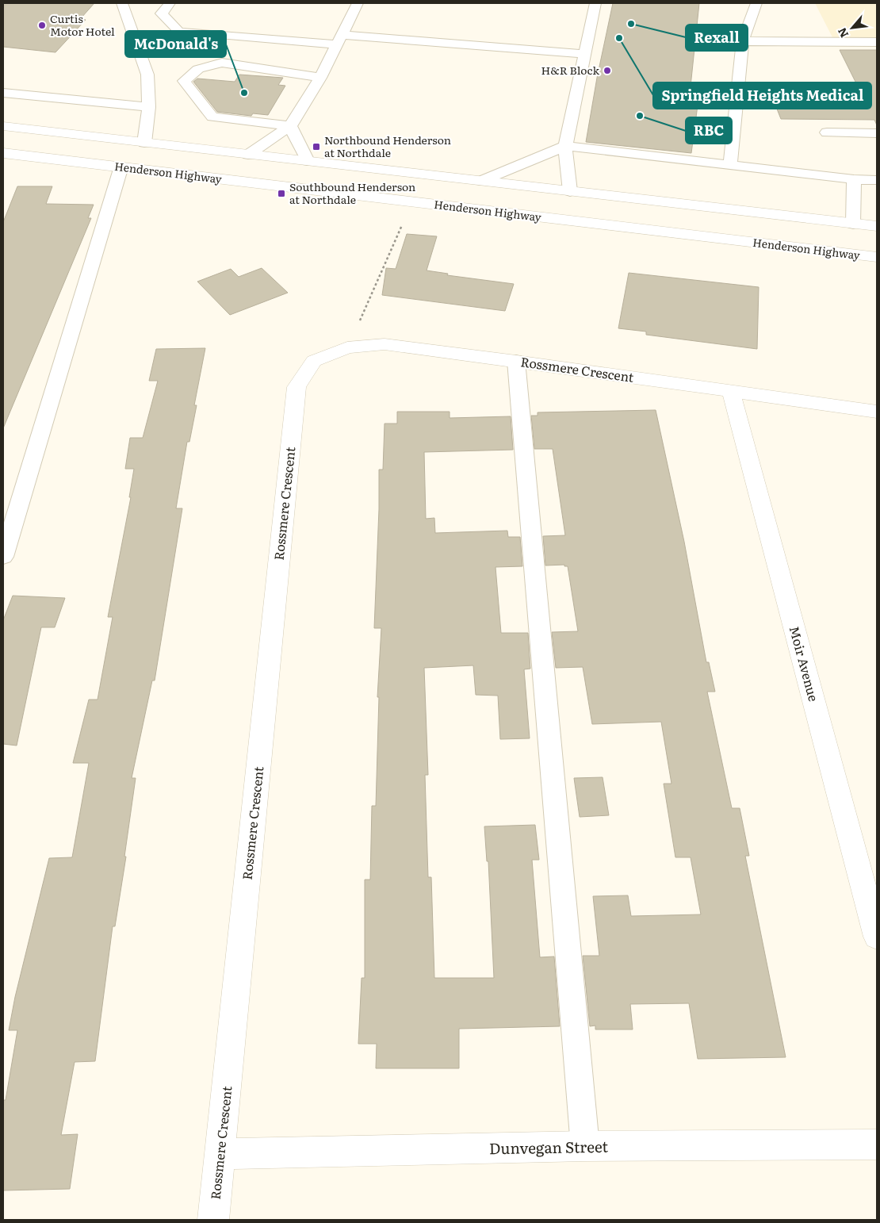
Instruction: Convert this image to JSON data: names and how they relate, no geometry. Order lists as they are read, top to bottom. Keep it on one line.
{"streets":{"street":["Henderson Highway","Rossmere Crescent","Moir Avenue","Dunvegan Street"]},"crossings":[["Rossmere Crescent","Moir Avenue"],["Rossmere Crescent","Dunvegan Street"]],"places":{"other":["Rexall","Curtis Motor Hotel","Springfield Heights Medical","H&R Block","McDonald's","RBC"],"transit":["Northbound Henderson at Northdale","Southbound Henderson at Northdale"]},"north":"bottom left"}
